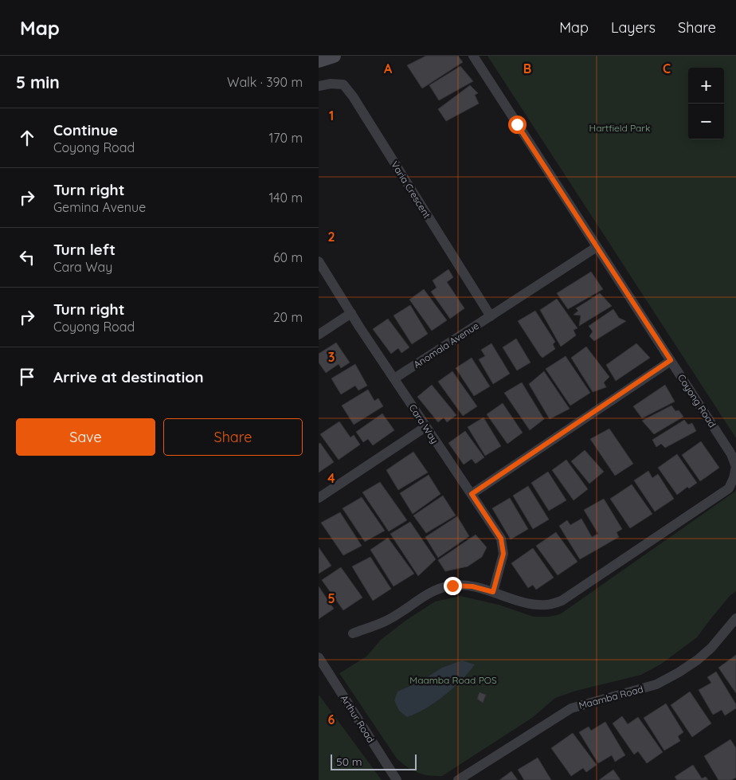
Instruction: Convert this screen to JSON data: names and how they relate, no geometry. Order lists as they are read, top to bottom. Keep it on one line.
{"streets":{"street":["Varia Crescent","Anomala Avenue","Coyong Road","Cara Way","Maamba Road","Arthur Road"]},"crossings":[["Varia Crescent","Anomala Avenue"],["Anomala Avenue","Coyong Road"],["Anomala Avenue","Cara Way"],["Coyong Road","Cara Way"]],"parks":["Hartfield Park","Maamba Road POS"],"scale_bar":"50 m","page":{"header":"Map","nav":["Map","Layers","Share"],"heading":["5 min","Walk · 390 m"],"map_buttons":["+","−"],"list":[["Continue","Coyong Road","170 m"],["Turn right","Gemina Avenue","140 m"],["Turn left","Cara Way","60 m"],["Turn right","Coyong Road","20 m"],"Arrive at destination"],"buttons":["Save","Share"],"scale":"50 m"},"grid":{"columns":["A","B","C"],"rows":["1","2","3","4","5","6"]}}
